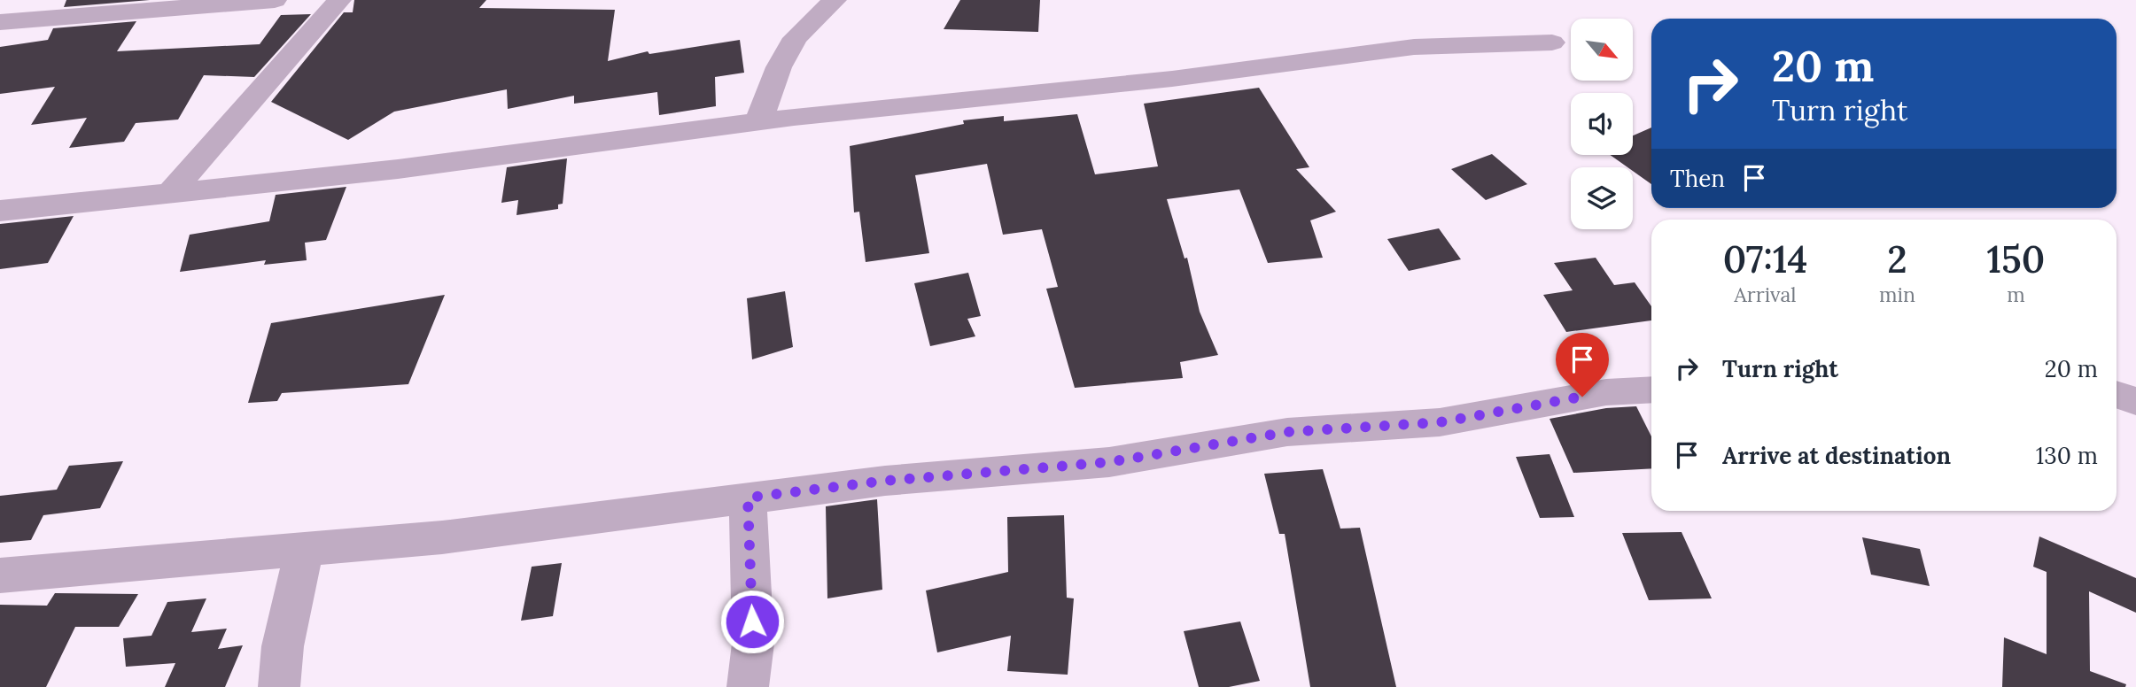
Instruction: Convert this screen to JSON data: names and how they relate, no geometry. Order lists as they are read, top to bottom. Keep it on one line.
{"north":"bottom right","page":{"turn":["20 m","Turn right"],"then":"Then","eta":["07:14","Arrival","2","min","150","m"],"list":[{"name":"Turn right","value":"20 m"},{"name":"Arrive at destination","value":"130 m"}]}}
